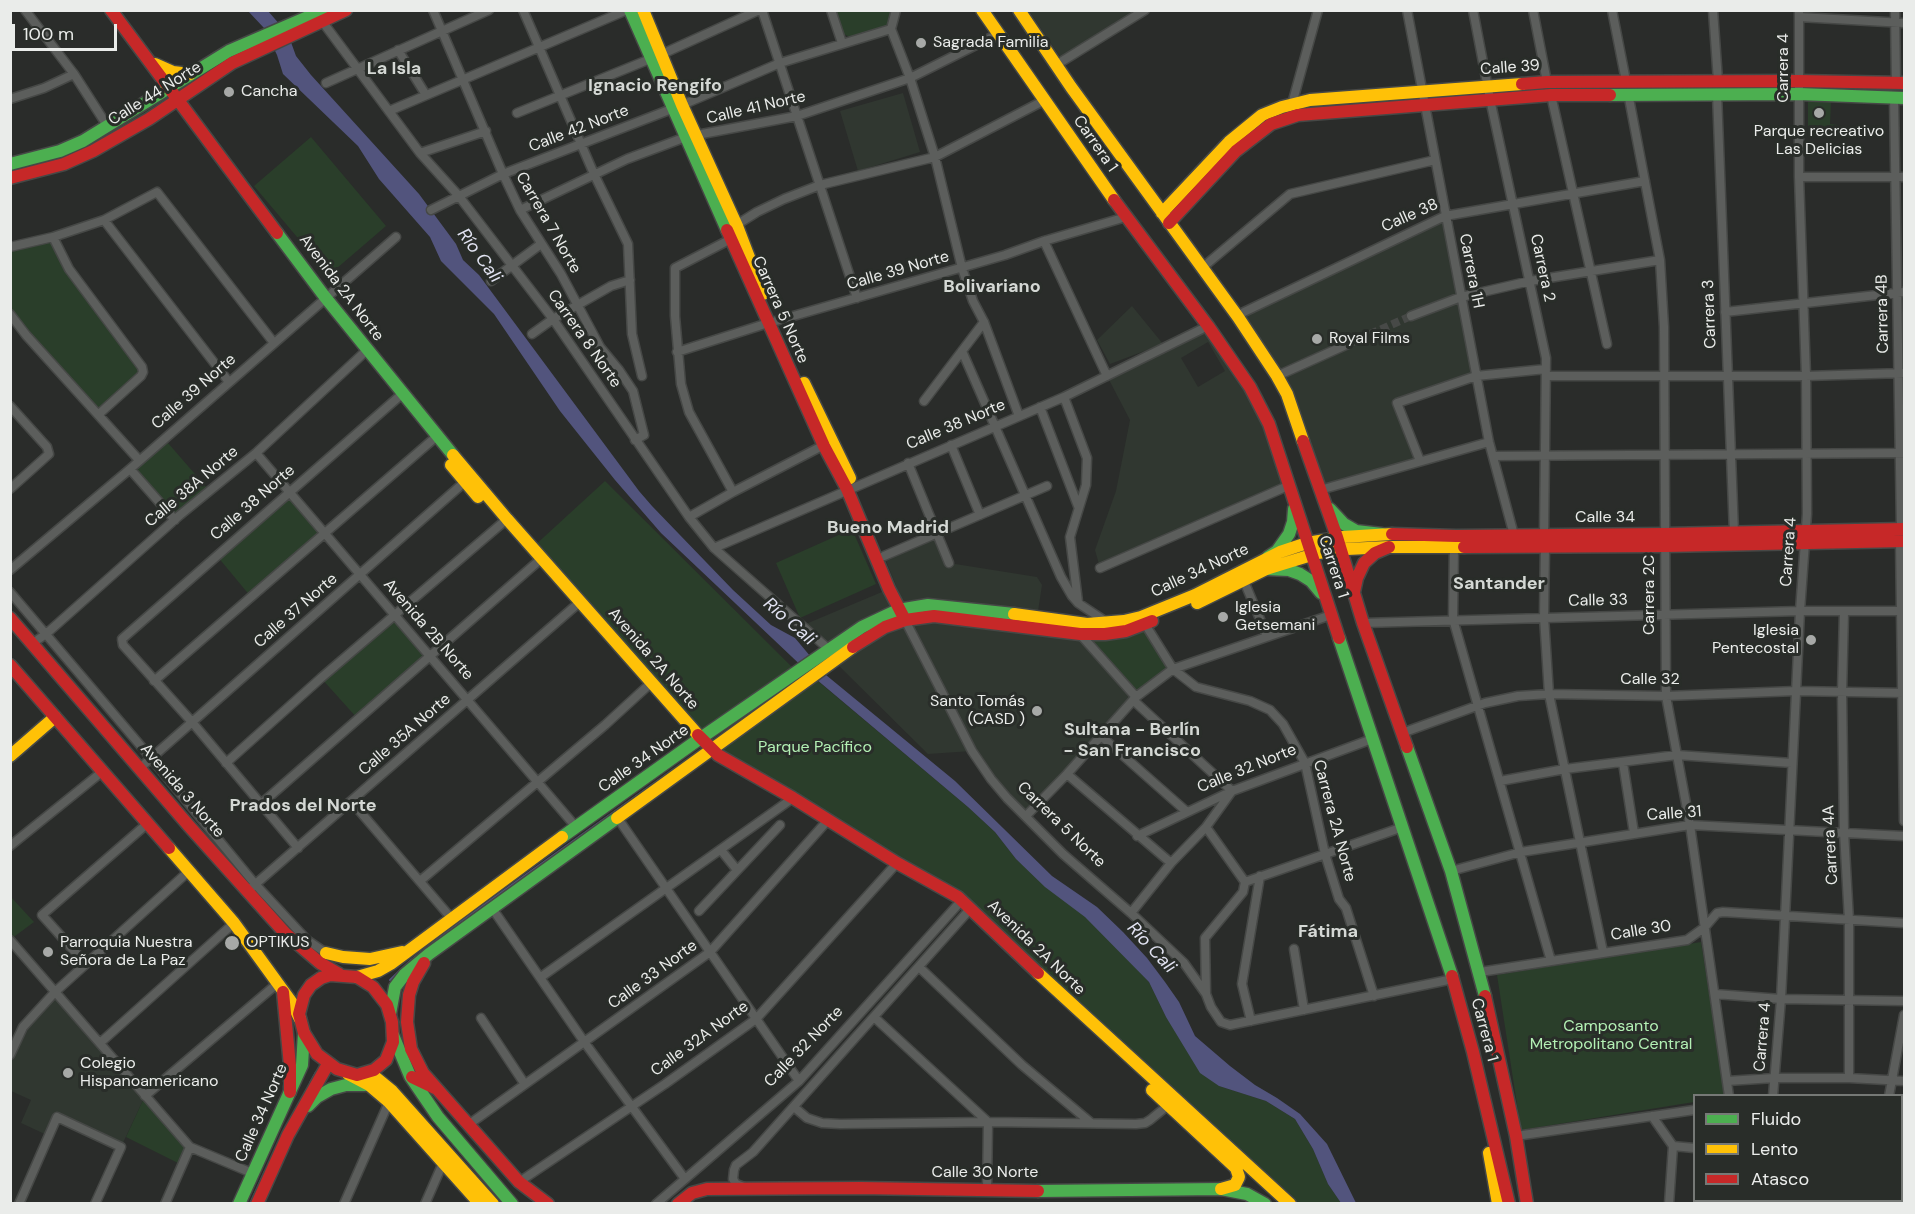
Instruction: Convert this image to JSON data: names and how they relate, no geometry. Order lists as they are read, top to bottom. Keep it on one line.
{"streets":{"main road":["Calle 39","Calle 44 Norte","Carrera 1","Avenida 2A Norte","Carrera 5 Norte","Calle 34","Calle 34 Norte","Avenida 3 Norte","Calle 30 Norte"],"street":["Carrera 4","Calle 41 Norte","Calle 42 Norte","Calle 38","Carrera 7 Norte","Carrera 2","Calle 39 Norte","Carrera 1H","Carrera 3","Carrera 4B","Carrera 8 Norte","Calle 38 Norte","Calle 38A Norte","Carrera 2C","Calle 33","Calle 37 Norte","Avenida 2B Norte","Calle 32","Calle 35A Norte","Calle 32 Norte","Calle 31","Carrera 2A Norte","Carrera 4A","Calle 30","Calle 33 Norte","Calle 32A Norte"]},"crossings":[["Calle 39","Carrera 4"],["Calle 39","Carrera 1"],["Calle 39","Carrera 2"],["Calle 39","Carrera 1H"],["Calle 39","Carrera 3"],["Calle 39","Carrera 4B"],["Calle 39","Carrera 2C"],["Carrera 4","Calle 34"],["Carrera 4","Calle 33"],["Carrera 4","Calle 32"],["Carrera 4","Calle 31"],["Carrera 4","Calle 30"],["Calle 44 Norte","Avenida 2A Norte"],["Calle 44 Norte","Carrera 8 Norte"],["Calle 41 Norte","Carrera 1"],["Calle 41 Norte","Carrera 7 Norte"],["Calle 41 Norte","Carrera 5 Norte"],["Calle 42 Norte","Carrera 7 Norte"],["Calle 42 Norte","Carrera 5 Norte"],["Calle 42 Norte","Carrera 8 Norte"],["Carrera 1","Calle 38"],["Carrera 1","Calle 39 Norte"],["Carrera 1","Calle 38 Norte"],["Carrera 1","Calle 34"],["Carrera 1","Calle 34 Norte"],["Carrera 1","Calle 33"],["Carrera 1","Calle 32"],["Carrera 1","Calle 32 Norte"],["Carrera 1","Calle 31"],["Carrera 1","Calle 30"],["Calle 38","Carrera 2"],["Calle 38","Carrera 1H"],["Calle 38","Carrera 2C"],["Carrera 7 Norte","Carrera 8 Norte"],["Carrera 2","Calle 34"],["Carrera 2","Calle 33"],["Carrera 2","Calle 32"],["Carrera 2","Calle 31"],["Carrera 2","Calle 30"],["Calle 39 Norte","Avenida 2A Norte"],["Calle 39 Norte","Carrera 5 Norte"],["Carrera 1H","Calle 34"],["Avenida 2A Norte","Calle 38 Norte"],["Avenida 2A Norte","Calle 38A Norte"],["Avenida 2A Norte","Calle 34 Norte"],["Avenida 2A Norte","Calle 37 Norte"],["Avenida 2A Norte","Calle 35A Norte"],["Avenida 2A Norte","Calle 32 Norte"],["Avenida 2A Norte","Calle 33 Norte"],["Avenida 2A Norte","Calle 32A Norte"],["Avenida 2A Norte","Calle 30 Norte"],["Carrera 5 Norte","Calle 38 Norte"],["Carrera 5 Norte","Calle 34 Norte"],["Carrera 3","Calle 34"],["Carrera 4B","Calle 34"],["Carrera 4B","Calle 33"],["Carrera 4B","Calle 32"],["Carrera 8 Norte","Calle 38 Norte"],["Carrera 8 Norte","Calle 34 Norte"],["Calle 38 Norte","Avenida 2B Norte"],["Calle 38A Norte","Avenida 2B Norte"],["Calle 38A Norte","Avenida 3 Norte"],["Calle 34","Calle 34 Norte"],["Calle 34","Carrera 2C"],["Calle 34 Norte","Avenida 2B Norte"],["Calle 34 Norte","Avenida 3 Norte"],["Calle 34 Norte","Carrera 2A Norte"],["Carrera 2C","Calle 33"],["Carrera 2C","Calle 32"],["Carrera 2C","Calle 31"],["Carrera 2C","Calle 30"],["Calle 33","Carrera 4A"],["Calle 37 Norte","Avenida 2B Norte"],["Calle 37 Norte","Avenida 3 Norte"],["Avenida 2B Norte","Calle 35A Norte"],["Calle 32","Carrera 4A"],["Calle 35A Norte","Avenida 3 Norte"],["Calle 32 Norte","Carrera 2A Norte"],["Calle 32 Norte","Calle 30 Norte"],["Calle 31","Carrera 4A"],["Carrera 4A","Calle 30"]],"districts":["La Isla","Ignacio Rengifo","Bolivariano","Bueno Madrid","Santander","Sultana - Berlín - San Francisco","Prados del Norte","Fátima"],"water":["Río Cali"],"parks":["Parque Pacífico","Camposanto Metropolitano Central"],"places":["Sagrada Familia","Cancha","Parque recreativo Las Delicias","Royal Films","Iglesia Getsemani","Iglesia Pentecostal","Santo Tomás (CASD )","OPTIKUS","Parroquia Nuestra Señora de La Paz","Colegio Hispanoamericano"],"legend":["Fluido","Lento","Atasco"],"scale_bar":"100 m"}
